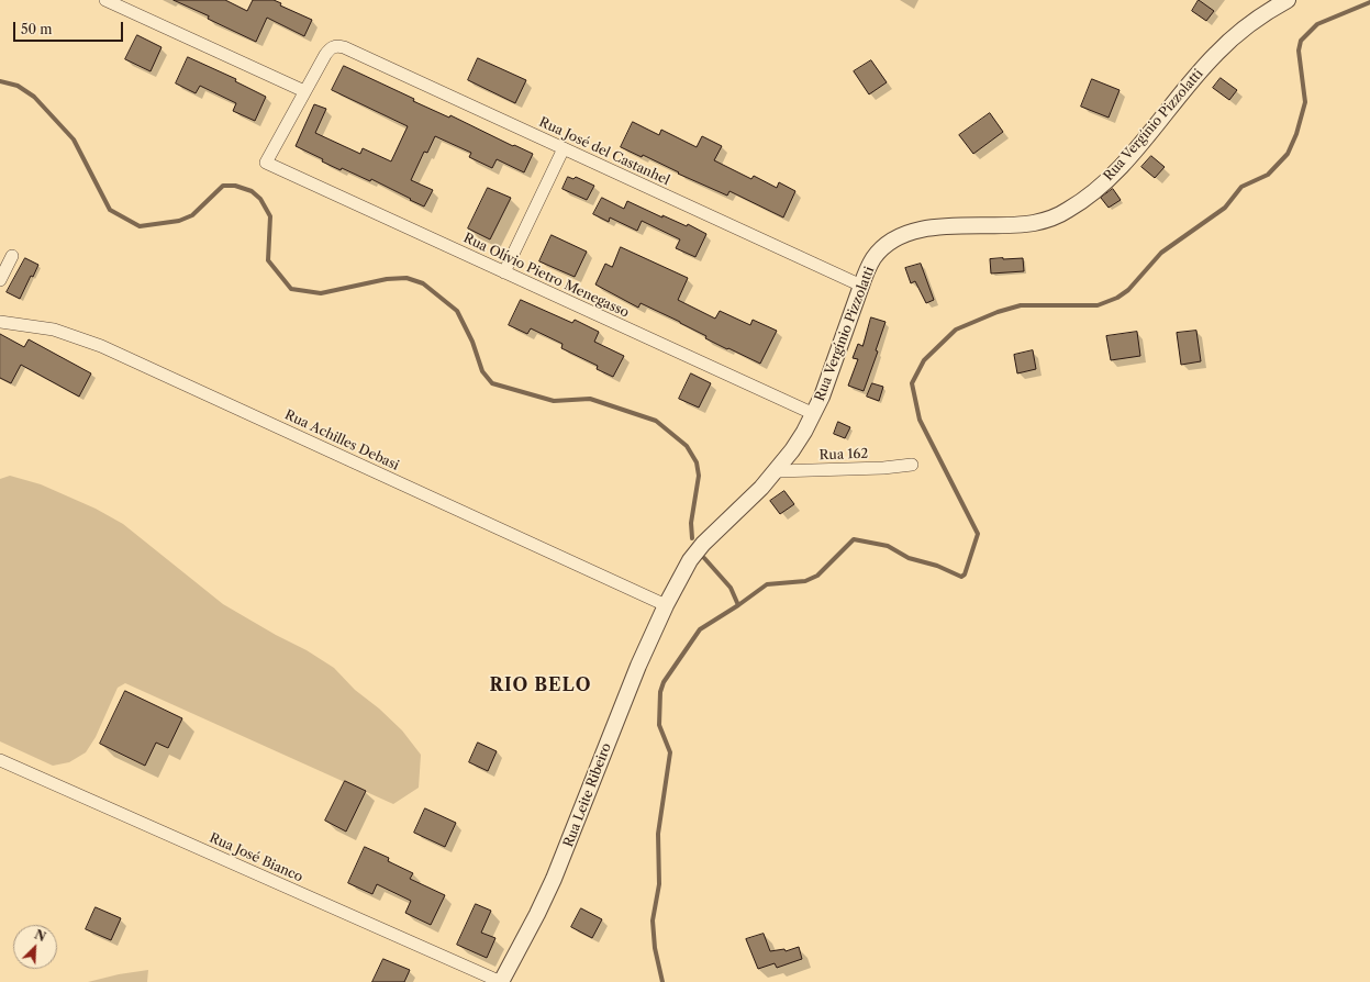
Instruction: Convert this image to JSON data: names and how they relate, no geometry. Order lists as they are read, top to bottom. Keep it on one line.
{"streets":{"street":["Rua Vergínio Pizzolatti","Rua José del Castanhel","Rua Olívio Pietro Menegasso","Rua Achilles Debasi","Rua 162","Rua Leite Ribeiro","Rua José Bianco"]},"crossings":[["Rua Vergínio Pizzolatti","Rua José del Castanhel"],["Rua Vergínio Pizzolatti","Rua Olívio Pietro Menegasso"],["Rua Vergínio Pizzolatti","Rua Achilles Debasi"],["Rua Vergínio Pizzolatti","Rua 162"],["Rua Vergínio Pizzolatti","Rua Leite Ribeiro"],["Rua José del Castanhel","Rua Olívio Pietro Menegasso"],["Rua Achilles Debasi","Rua Leite Ribeiro"],["Rua Leite Ribeiro","Rua José Bianco"]],"districts":["RIO BELO"],"scale_bar":"50 m","north":"top right"}
